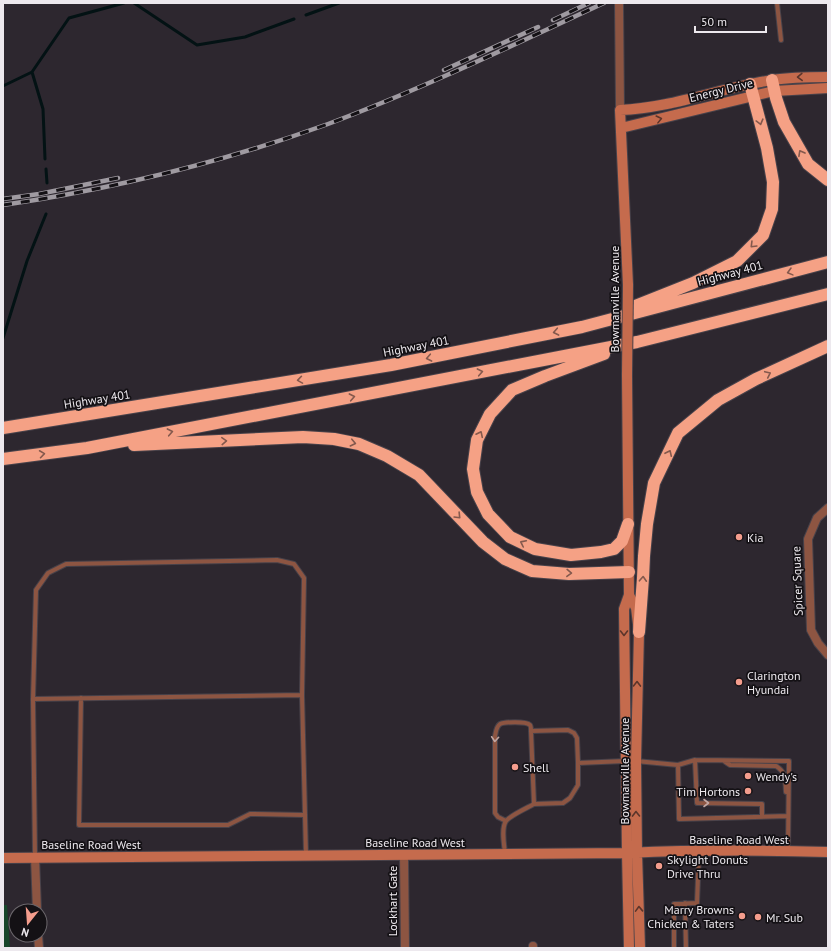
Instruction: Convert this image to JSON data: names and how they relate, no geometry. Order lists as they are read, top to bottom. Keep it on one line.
{"streets":{"highway":["Highway 401"],"street":["Energy Drive","Bowmanville Avenue","Spicer Square","Baseline Road West","Lockhart Gate"]},"crossings":[["Energy Drive","Bowmanville Avenue"],["Bowmanville Avenue","Baseline Road West"],["Baseline Road West","Lockhart Gate"]],"places":["Kia","Clarington Hyundai","Shell","Wendy's","Tim Hortons","Skylight Donuts Drive Thru","Marry Browns Chicken & Taters","Mr. Sub"],"scale_bar":"50 m","north":"bottom"}
